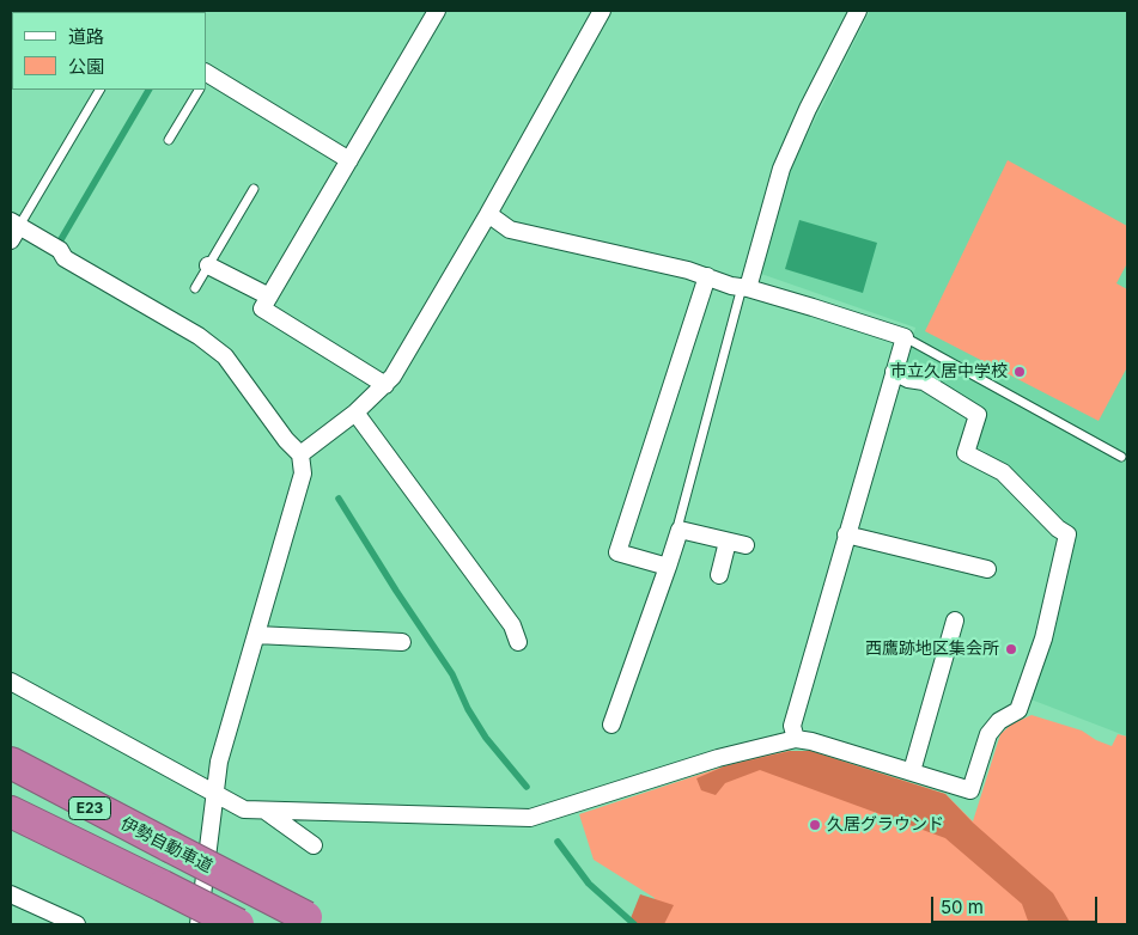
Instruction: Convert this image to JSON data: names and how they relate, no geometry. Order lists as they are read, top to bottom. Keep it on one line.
{"streets":{"highway":["E23","伊勢自動車道"]},"places":["市立久居中学校","西鷹跡地区集会所","久居グラウンド"],"legend":["道路","公園"],"scale_bar":"50 m"}
